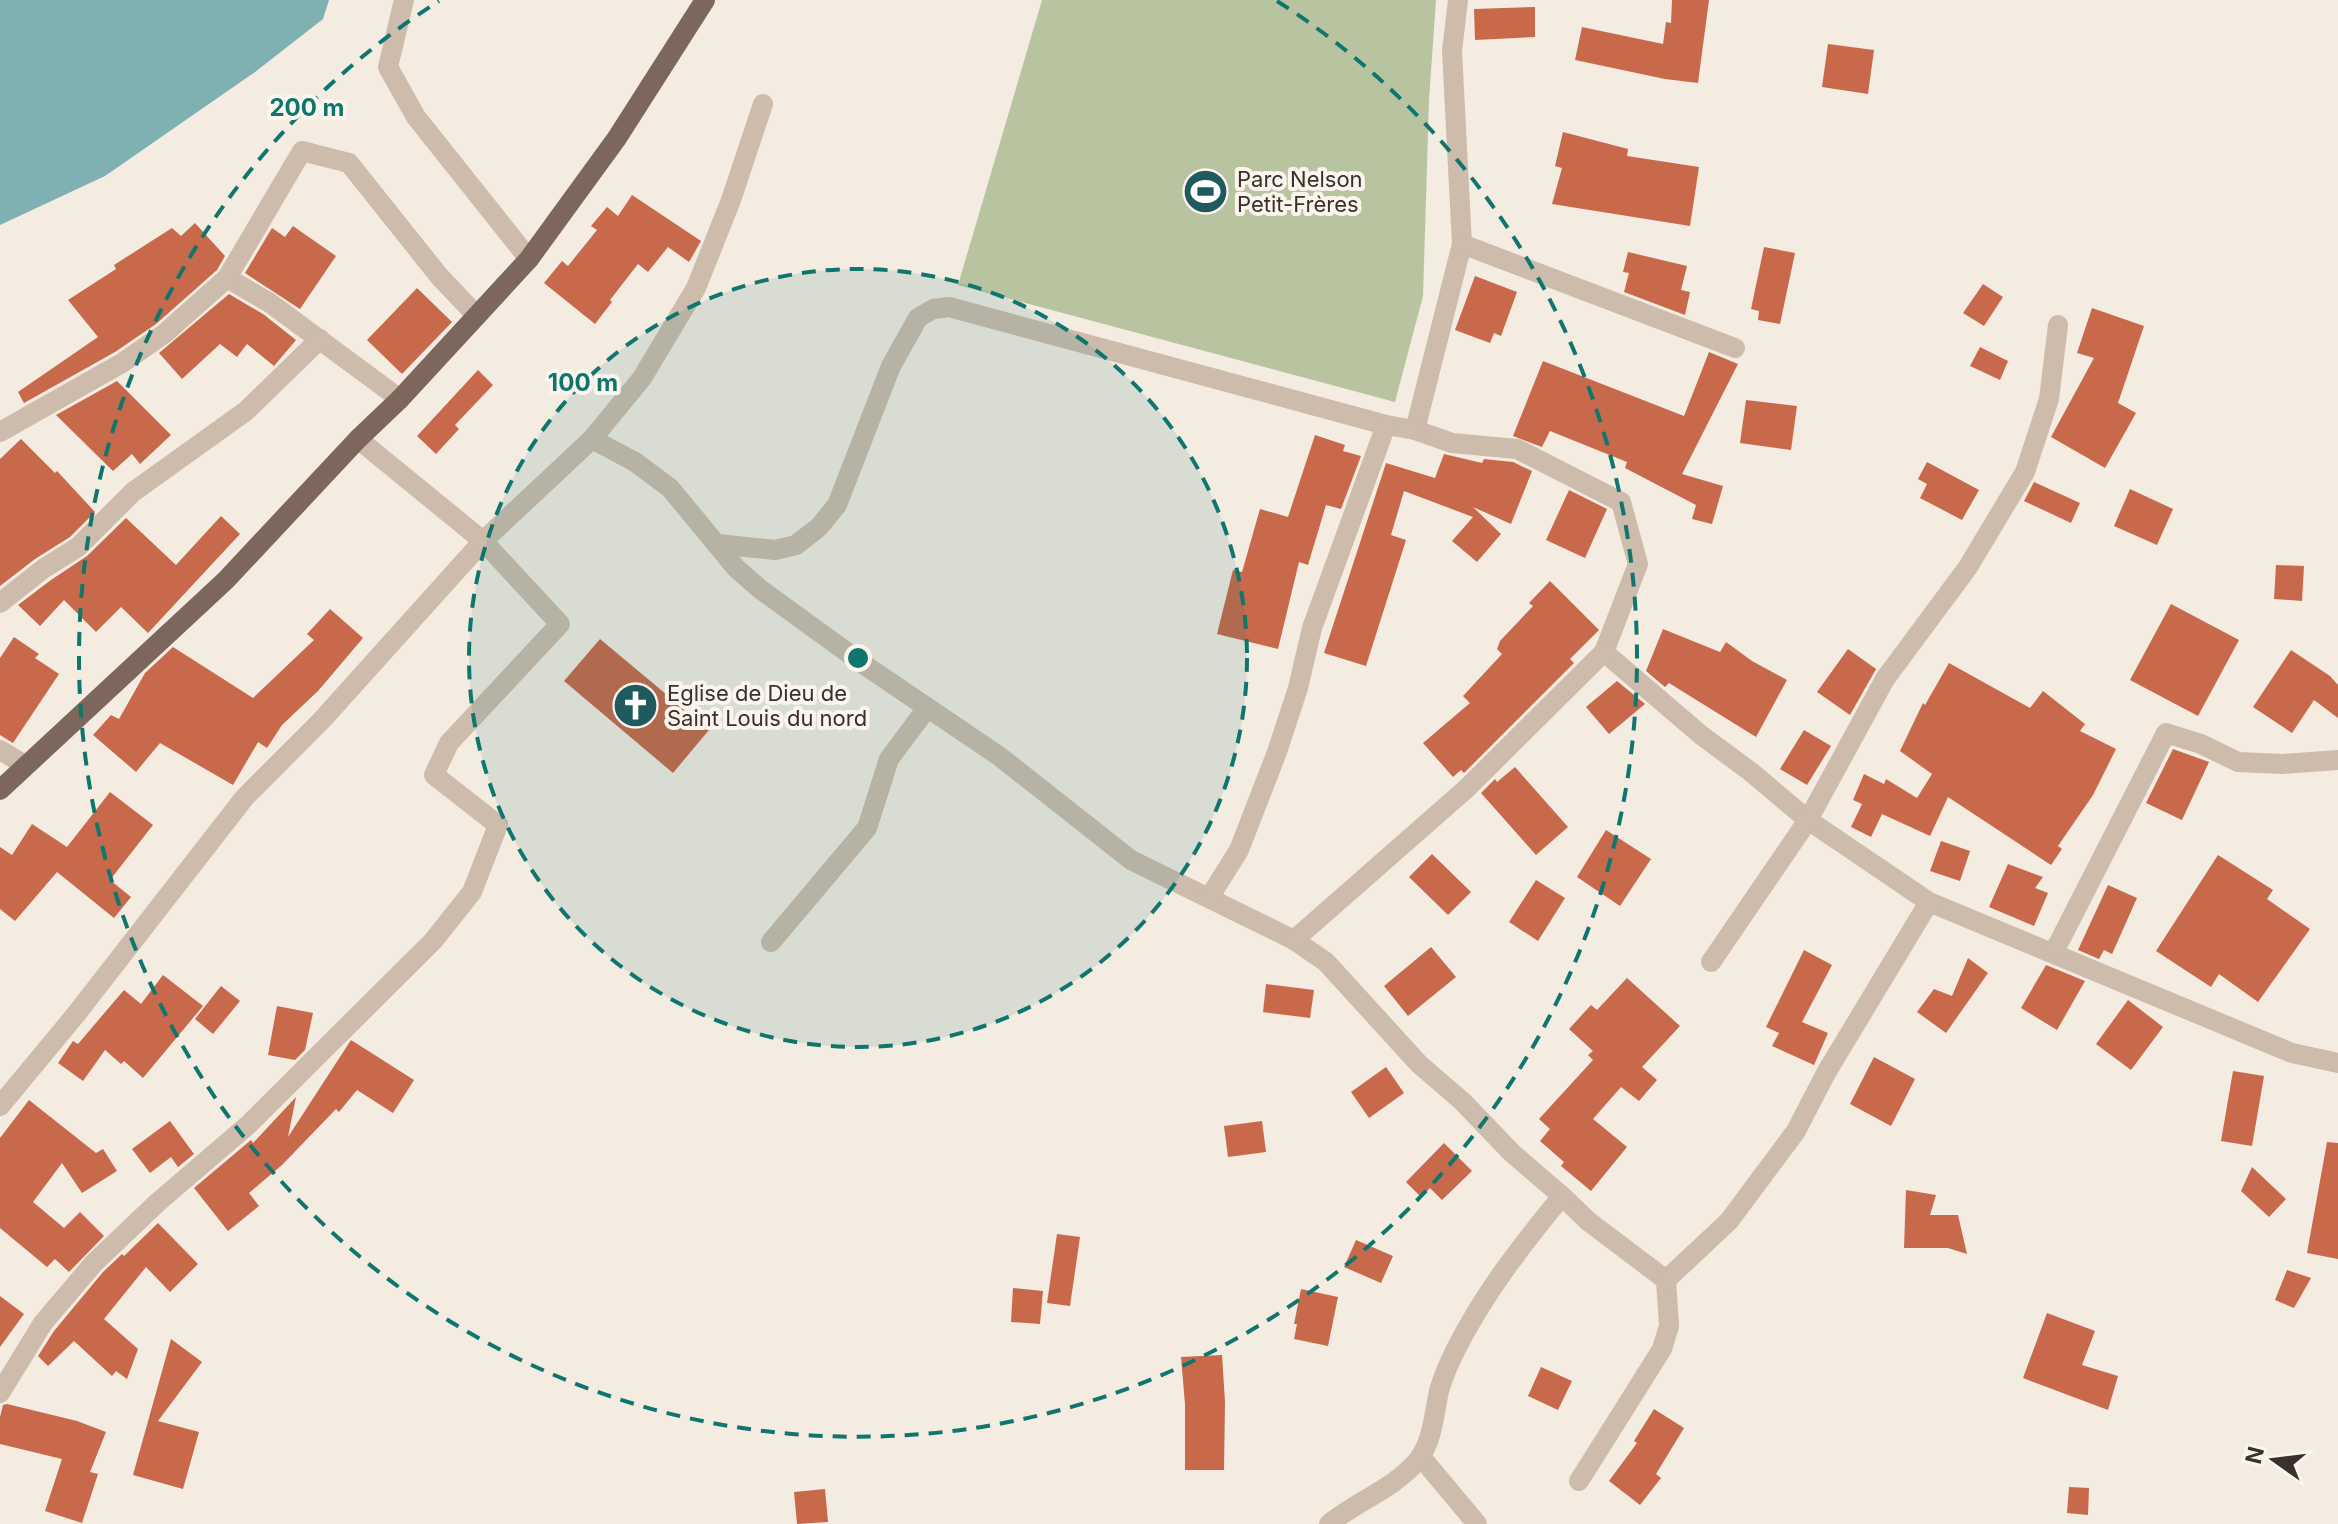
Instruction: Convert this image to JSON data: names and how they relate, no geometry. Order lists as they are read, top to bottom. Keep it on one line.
{"places":{"sports":["Parc Nelson Petit-Frères"],"church":["Eglise de Dieu de Saint Louis du nord"]},"north":"left","rings":["200 m","100 m"]}
